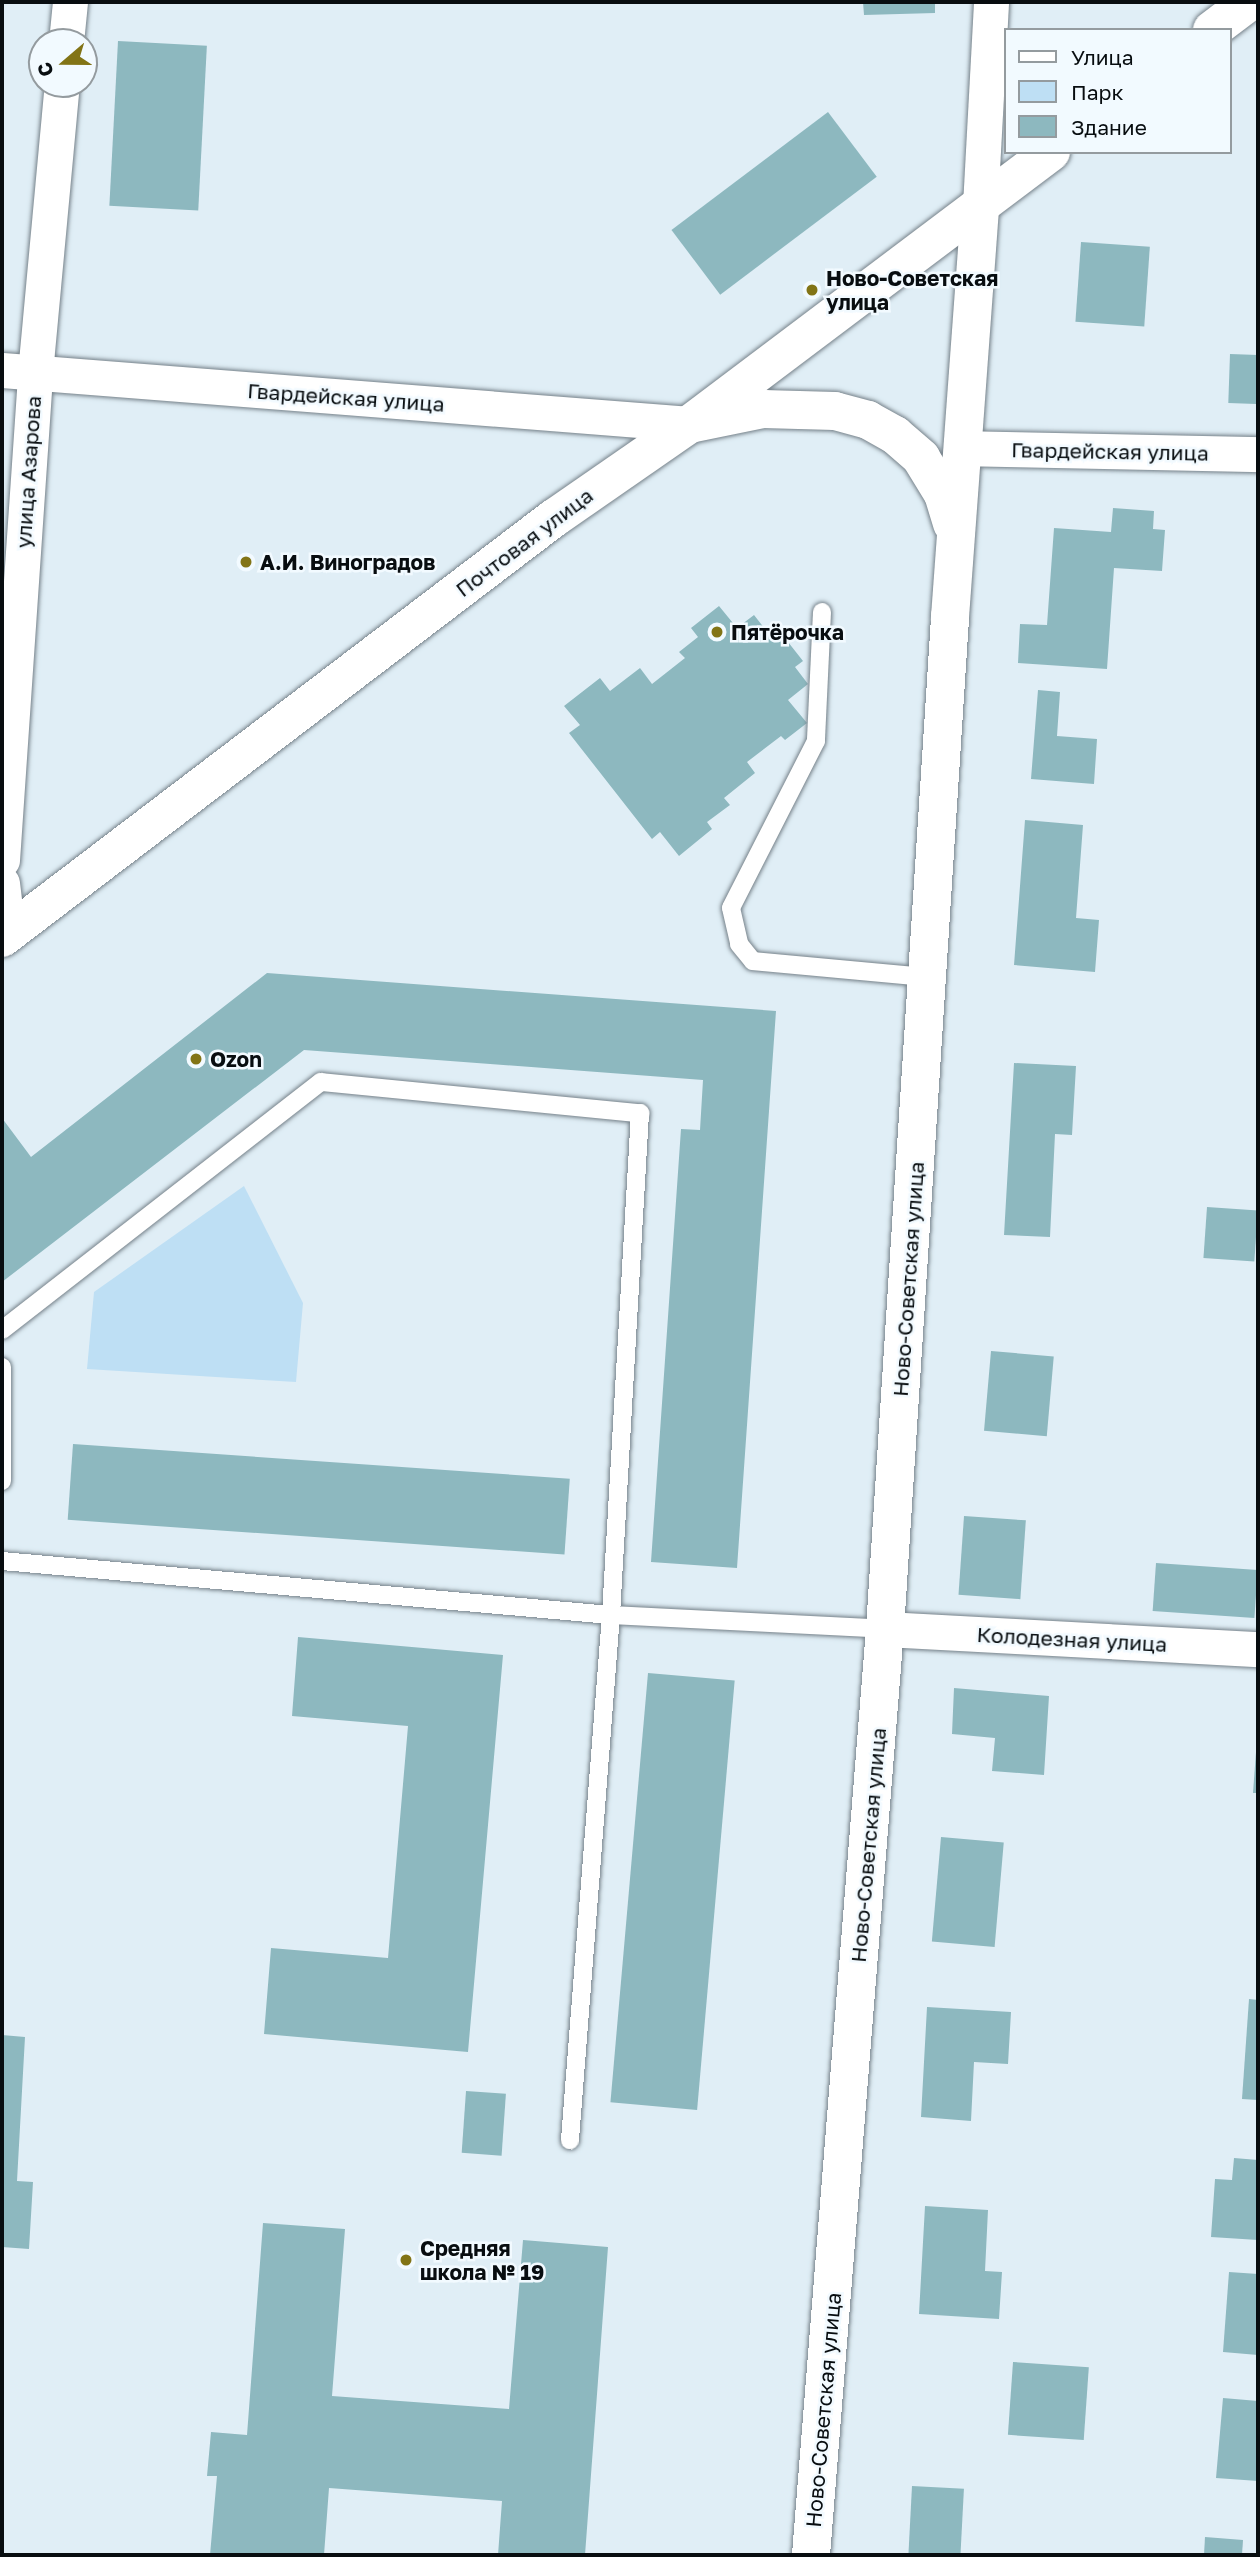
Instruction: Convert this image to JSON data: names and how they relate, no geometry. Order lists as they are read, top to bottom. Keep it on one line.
{"streets":{"main road":["Почтовая улица","Ново-Советская улица"],"street":["Гвардейская улица","улица Азарова","Колодезная улица"]},"crossings":[["Гвардейская улица","улица Азарова"],["Гвардейская улица","Почтовая улица"],["Гвардейская улица","Ново-Советская улица"],["Почтовая улица","Ново-Советская улица"],["Ново-Советская улица","Колодезная улица"]],"places":["Ново-Советская улица","А.И. Виноградов","Пятёрочка","Ozon","Средняя школа № 19"],"legend":["Улица","Парк","Здание"],"north":"left"}
